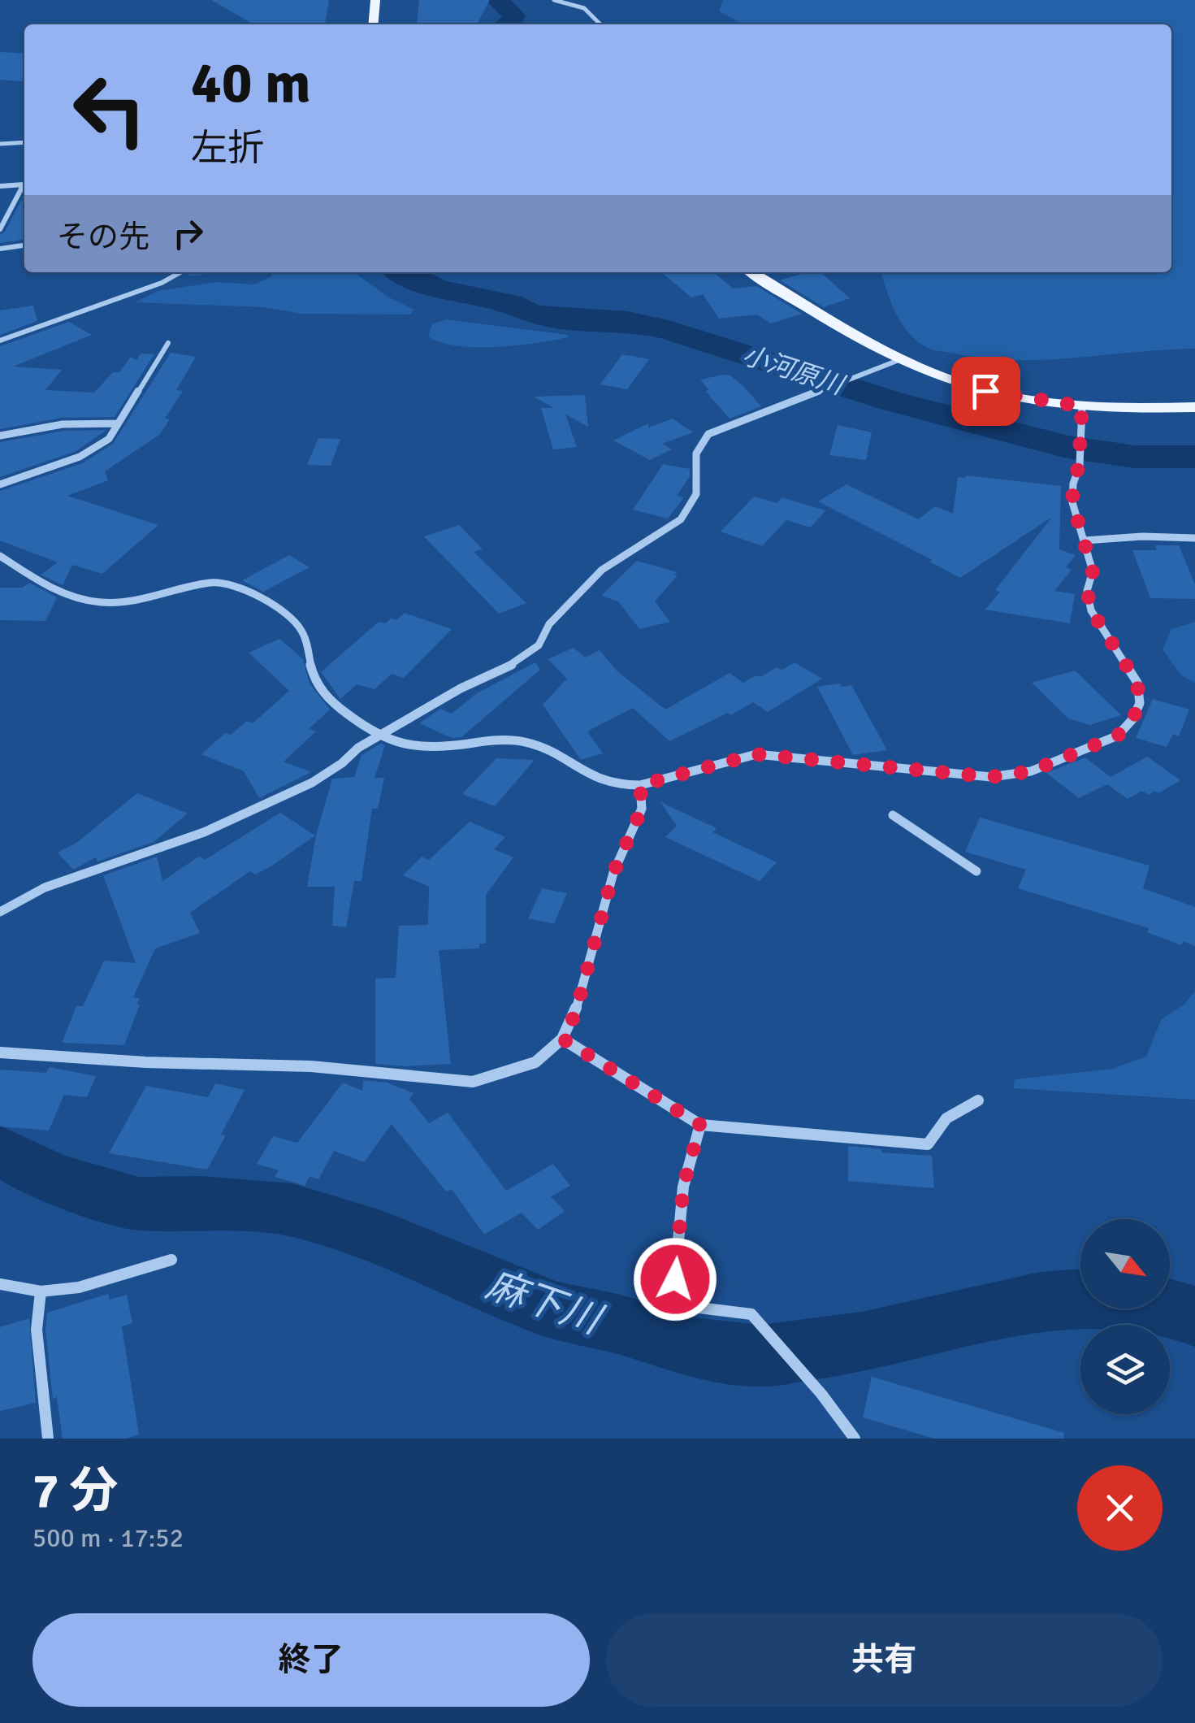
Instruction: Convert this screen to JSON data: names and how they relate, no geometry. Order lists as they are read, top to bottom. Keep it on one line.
{"water":["小河原川","麻下川"],"north":"bottom right","page":{"turn":["40 m","左折"],"then":"その先","heading":["7 分","500 m · 17:52"],"buttons":["終了","共有"]}}
